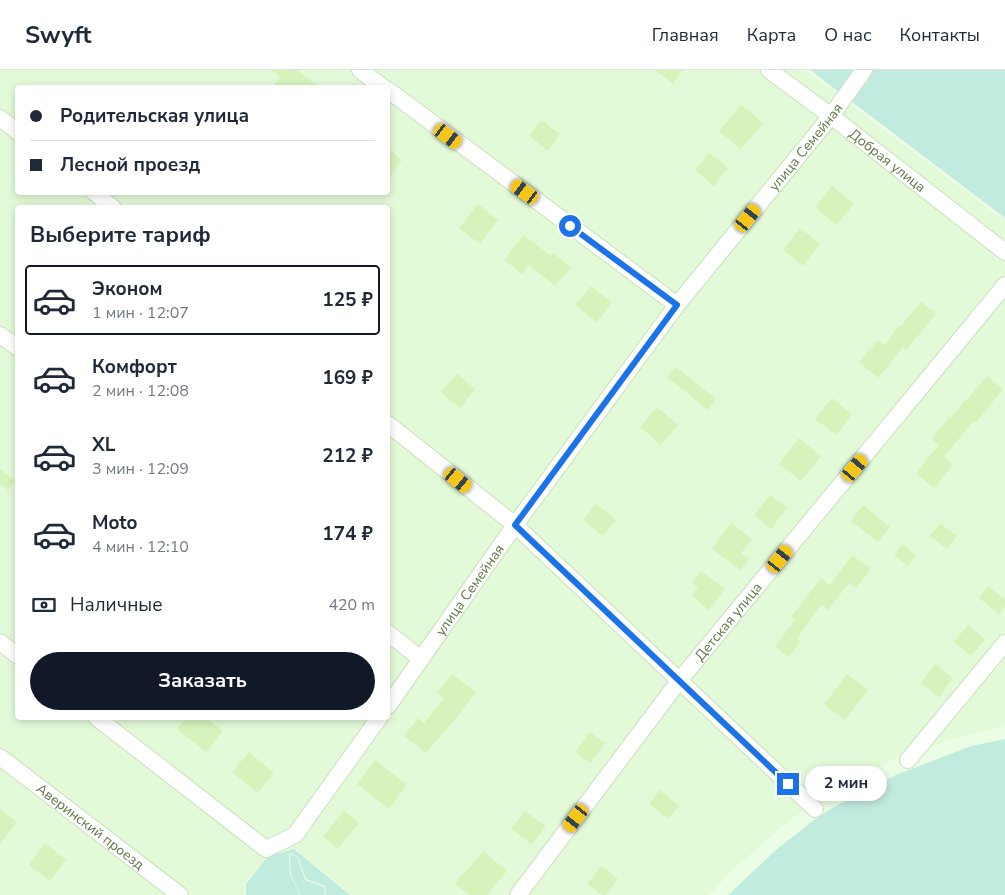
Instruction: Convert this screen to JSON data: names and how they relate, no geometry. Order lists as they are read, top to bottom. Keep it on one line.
{"streets":{"street":["улица Семейная","Добрая улица","Детская улица","Аверинский проезд"]},"crossings":[["улица Семейная","Добрая улица"]],"page":{"header":"Swyft","nav":["Главная","Карта","О нас","Контакты"],"banner":["Родительская улица","Лесной проезд"],"heading":"Выберите тариф","list":[{"name":"Эконом","note":"1 мин · 12:07","value":"125 ₽"},{"name":"Комфорт","note":"2 мин · 12:08","value":"169 ₽"},{"name":"XL","note":"3 мин · 12:09","value":"212 ₽"},{"name":"Moto","note":"4 мин · 12:10","value":"174 ₽"}],"pay":["Наличные","420 m"],"buttons":"Заказать","bubble":"2 мин"}}
